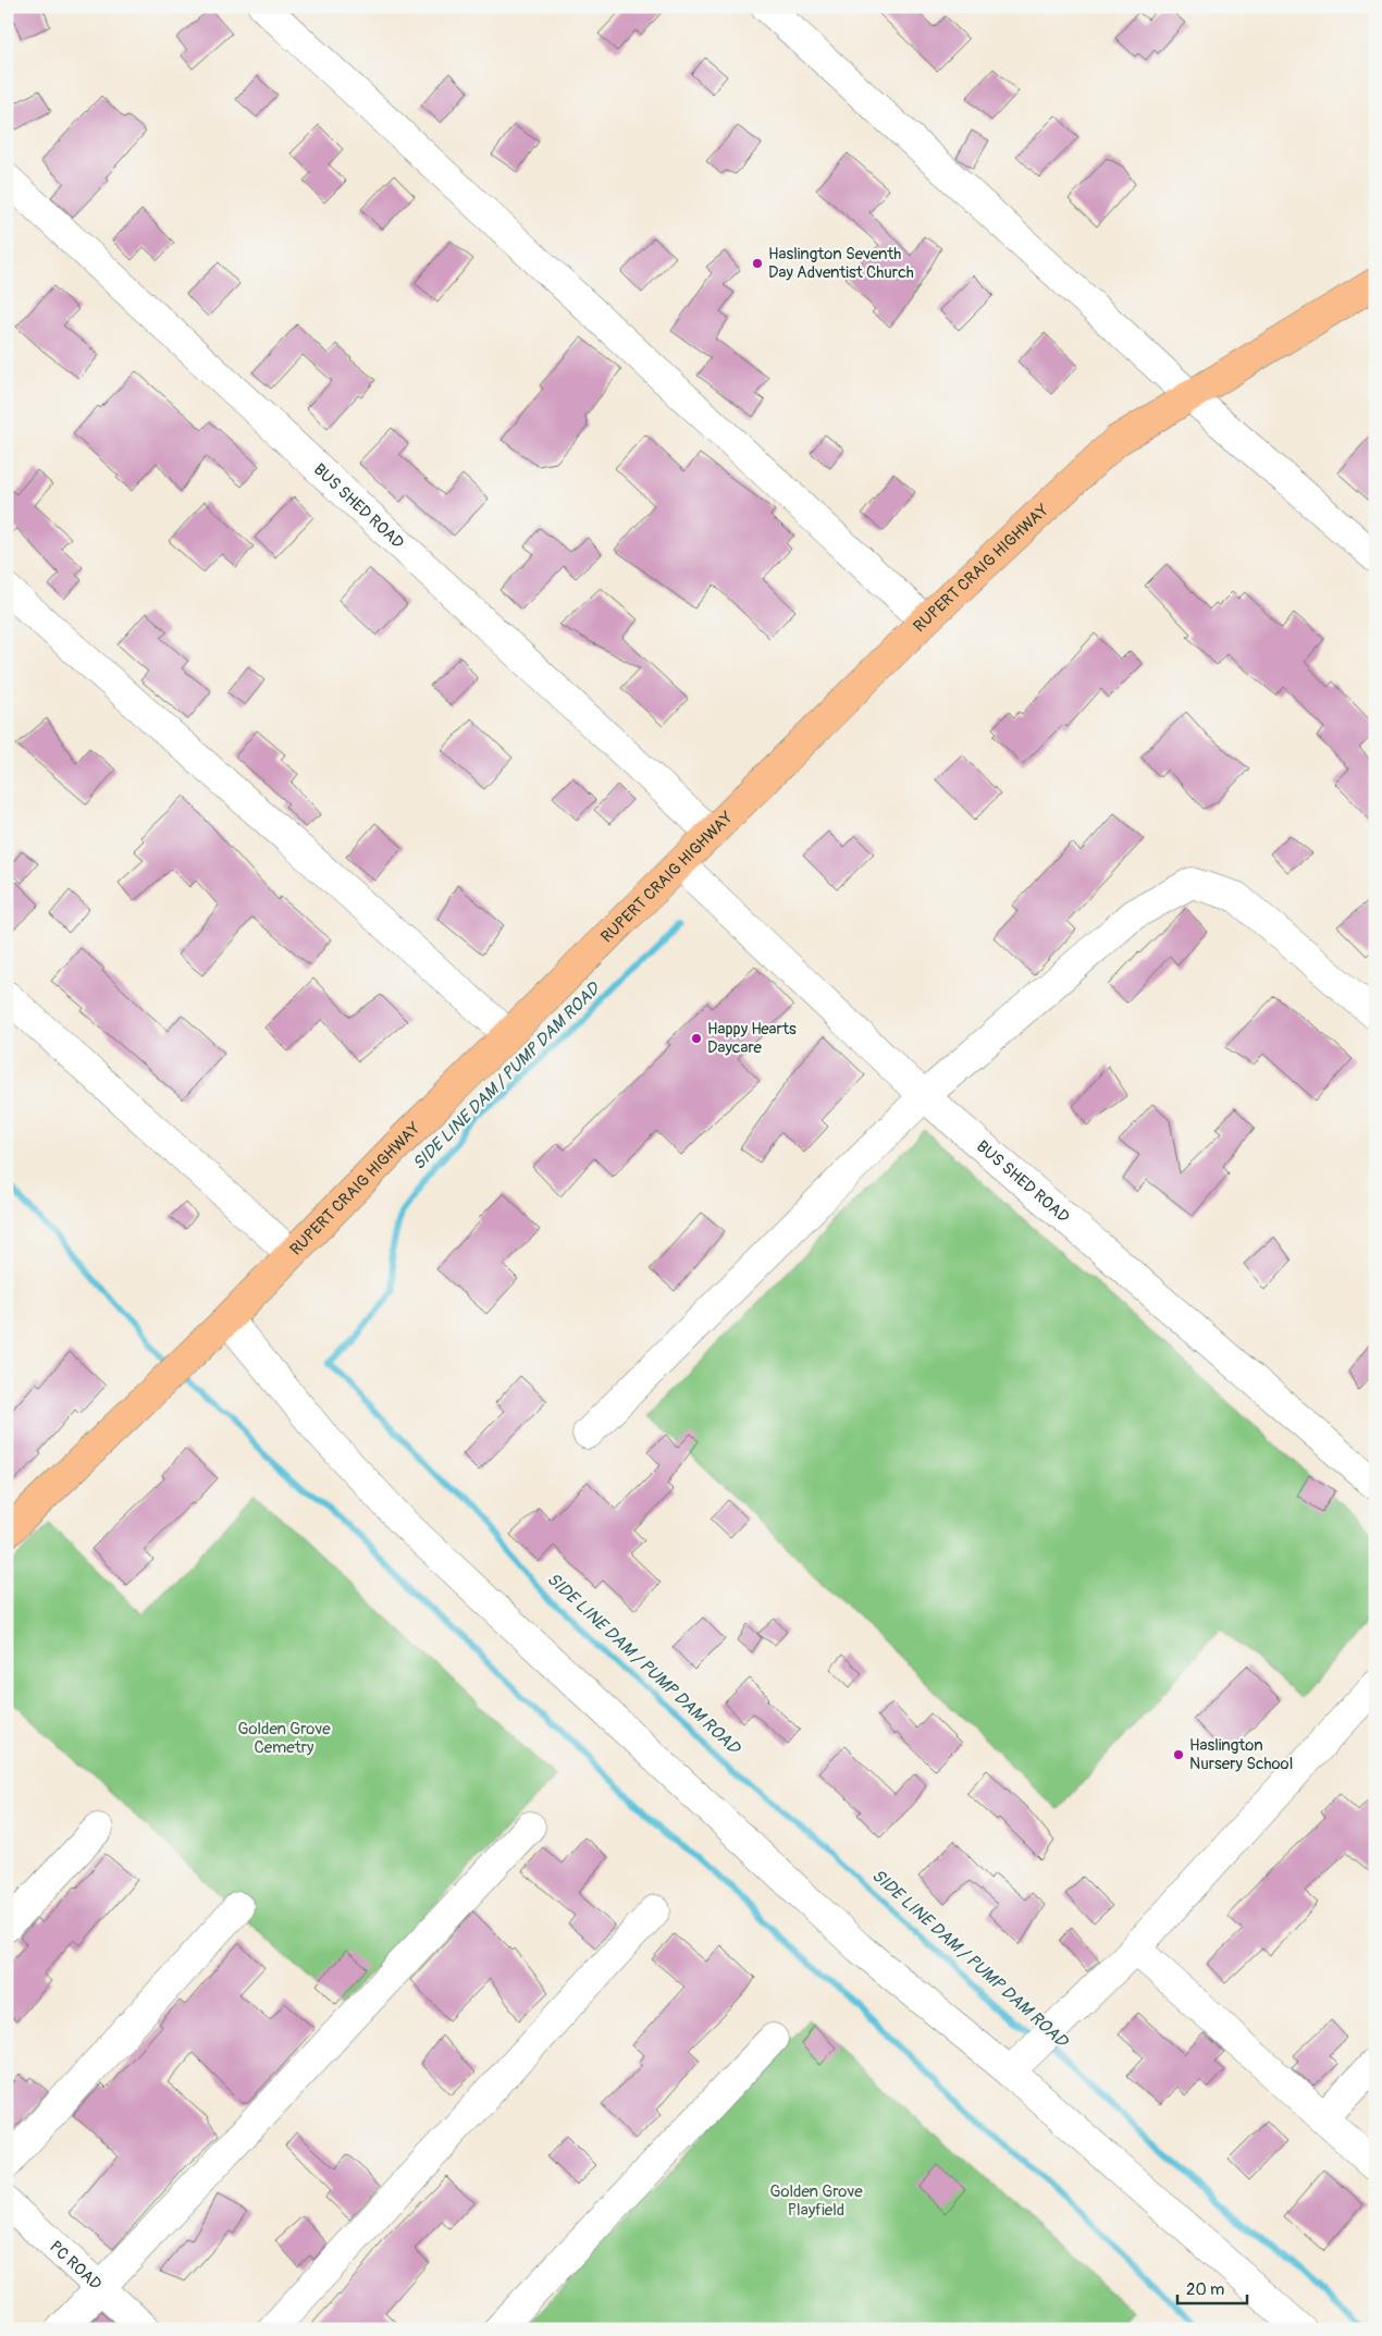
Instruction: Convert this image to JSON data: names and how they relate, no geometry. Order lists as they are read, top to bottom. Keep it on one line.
{"streets":{"main road":["RUPERT CRAIG HIGHWAY"],"street":["BUS SHED ROAD","PC ROAD"]},"crossings":[["BUS SHED ROAD","RUPERT CRAIG HIGHWAY"]],"water":["SIDE LINE DAM / PUMP DAM ROAD"],"parks":["Golden Grove Cemetry","Golden Grove Playfield"],"places":["Haslington Seventh Day Adventist Church","Happy Hearts Daycare","Haslington Nursery School"],"scale_bar":"20 m"}
